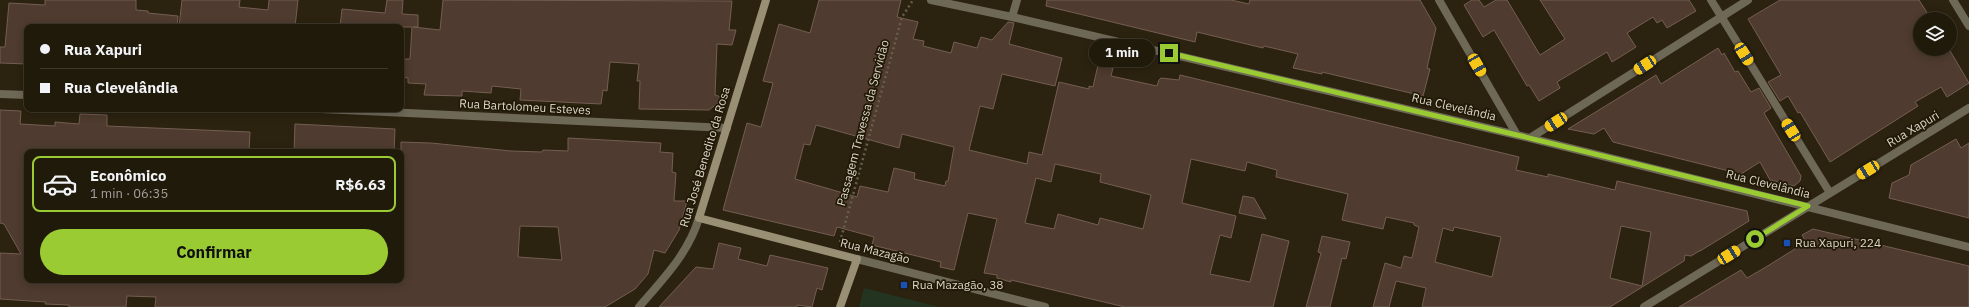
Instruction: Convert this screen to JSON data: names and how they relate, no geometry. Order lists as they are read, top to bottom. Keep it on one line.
{"streets":{"street":["Rua Bartolomeu Esteves","Rua Clevelândia","Rua Xapuri","Rua José Benedito da Rosa","Rua Mazagão"],"path":["Passagem Travessa da Servidão"]},"crossings":[["Rua Bartolomeu Esteves","Rua José Benedito da Rosa"],["Rua Clevelândia","Rua Xapuri"],["Passagem Travessa da Servidão","Rua Mazagão"],["Rua José Benedito da Rosa","Rua Mazagão"]],"places":{"transit":["Rua Xapuri, 224","Rua Mazagão, 38"]},"page":{"banner":["Rua Xapuri","Rua Clevelândia"],"bubble":"1 min","list":[{"name":"Econômico","note":"1 min · 06:35","value":"R$6.63"}],"buttons":"Confirmar"}}
